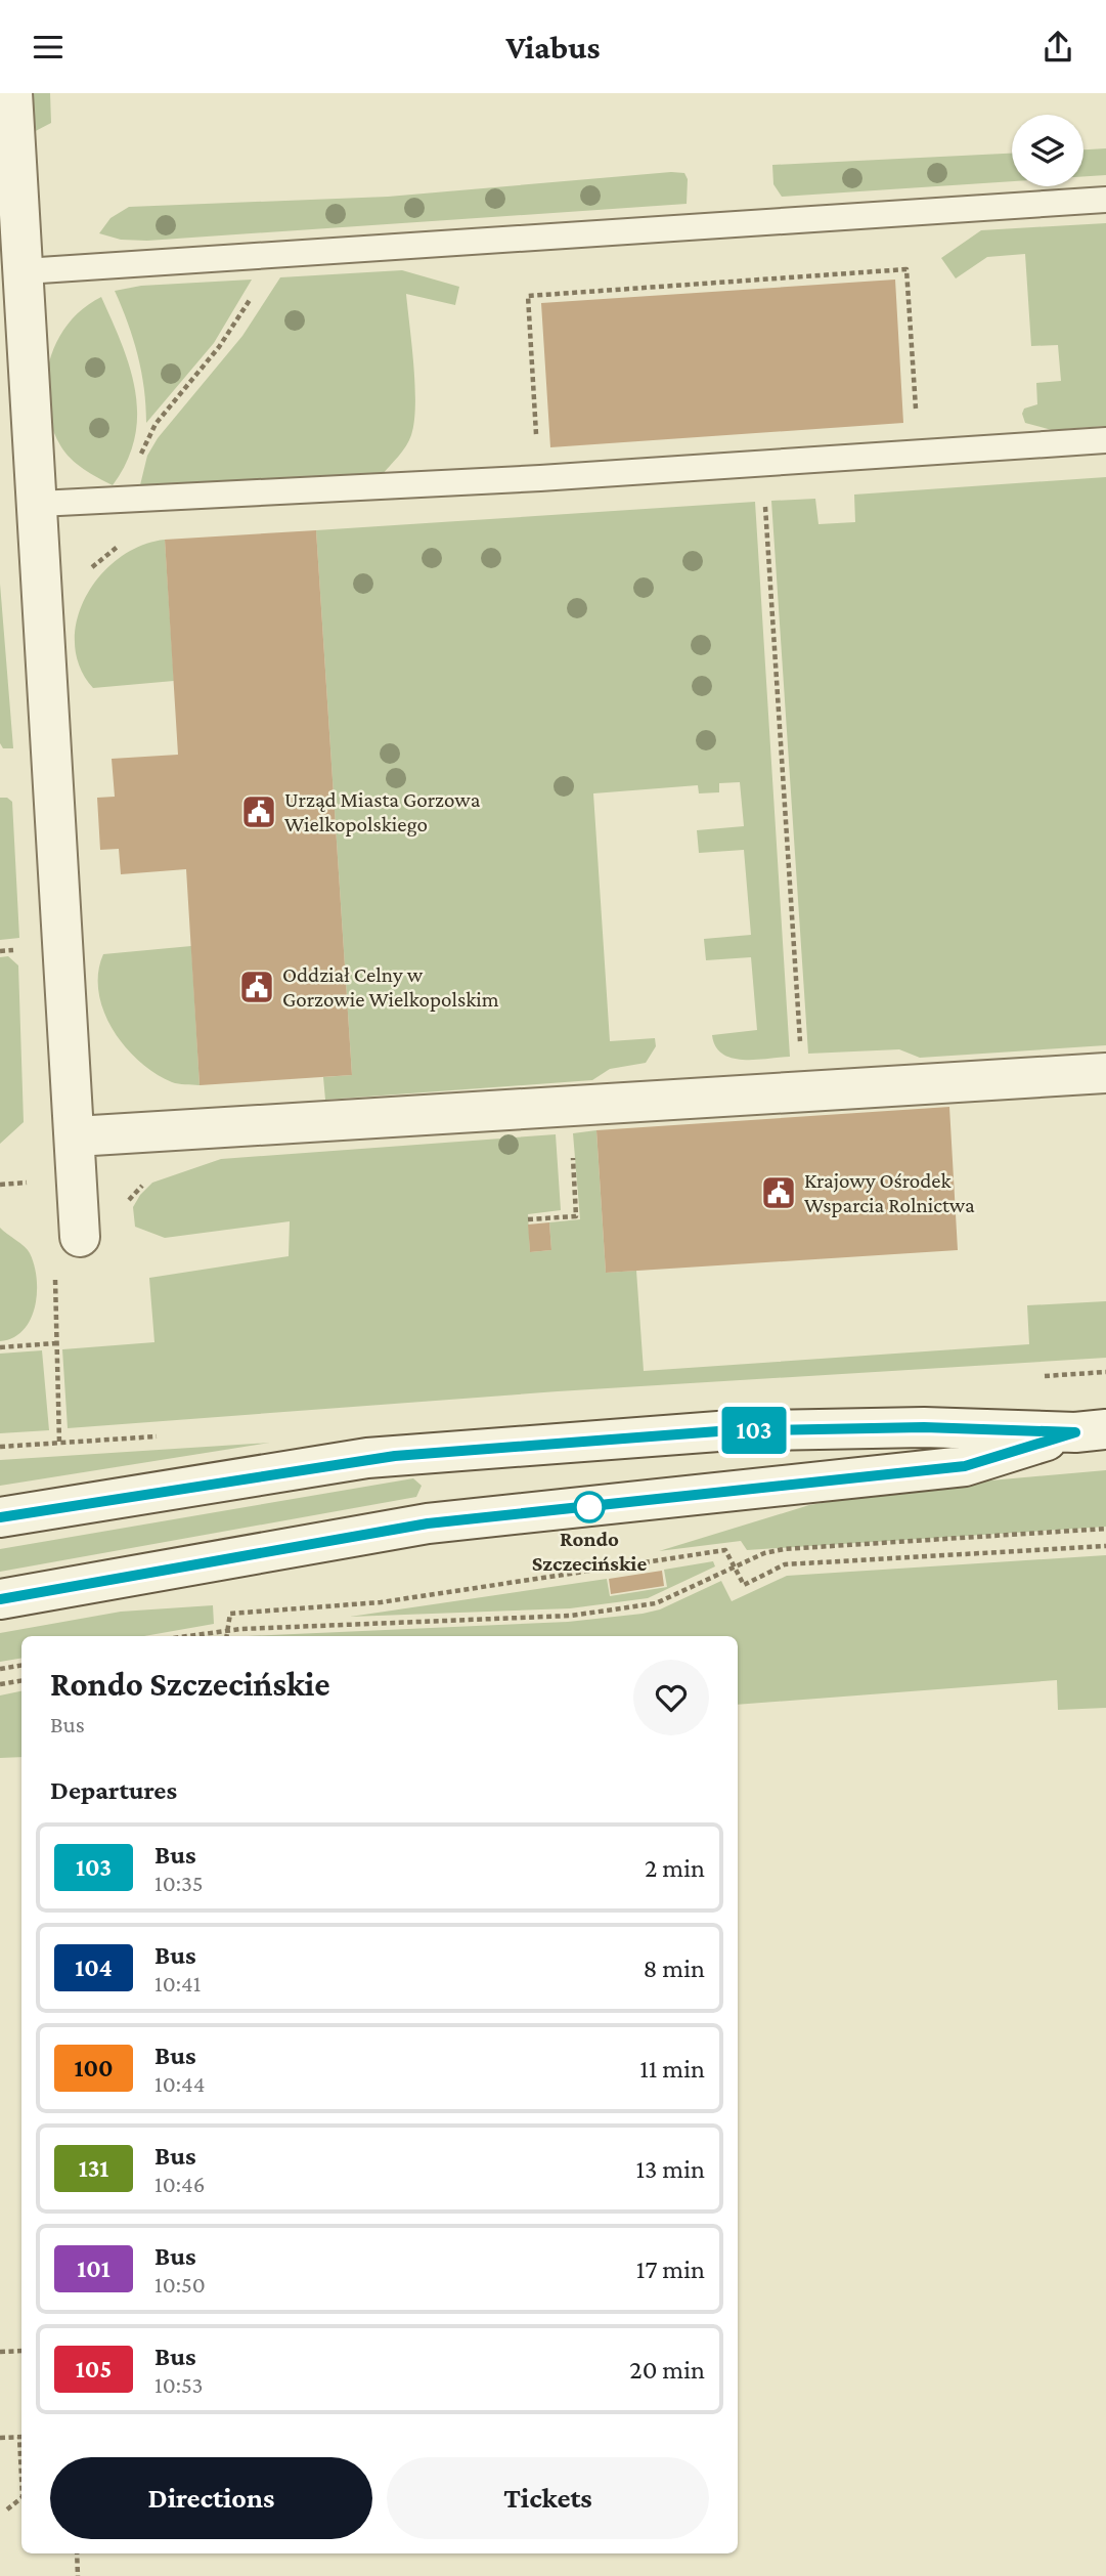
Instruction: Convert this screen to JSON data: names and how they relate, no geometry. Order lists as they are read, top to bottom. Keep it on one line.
{"places":{"public building":["Urząd Miasta Gorzowa Wielkopolskiego","Oddział Celny w Gorzowie Wielkopolskim","Krajowy Ośrodek Wsparcia Rolnictwa"],"other":["Rondo Szczecińskie"]},"lines":["bus line 103"],"page":{"header":"Viabus","on_map":"103","heading":[["Rondo Szczecińskie","Bus"],"Departures"],"list":[{"mark":"103","name":"Bus","note":"10:35","value":"2 min"},{"mark":"104","name":"Bus","note":"10:41","value":"8 min"},{"mark":"100","name":"Bus","note":"10:44","value":"11 min"},{"mark":"131","name":"Bus","note":"10:46","value":"13 min"},{"mark":"101","name":"Bus","note":"10:50","value":"17 min"},{"mark":"105","name":"Bus","note":"10:53","value":"20 min"}],"buttons":["Directions","Tickets"]}}
